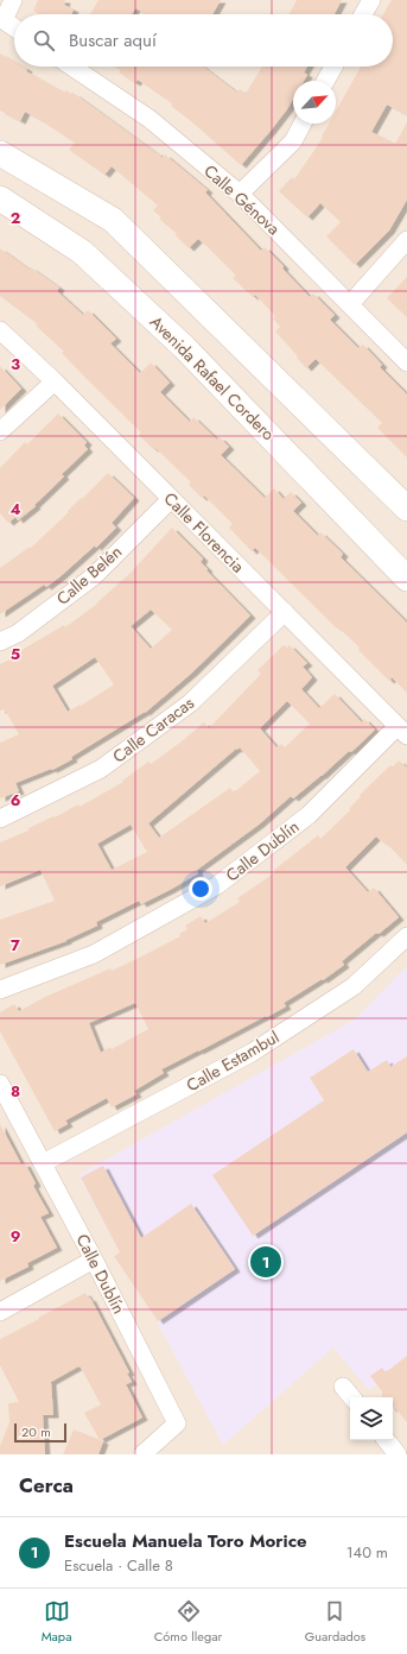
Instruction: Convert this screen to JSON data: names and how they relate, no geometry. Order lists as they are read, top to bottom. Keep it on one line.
{"streets":{"main road":["Avenida Rafael Cordero"],"street":["Calle Génova","Calle Florencia","Calle Belén","Calle Caracas","Calle Dublín","Calle Estambul"]},"crossings":[["Calle Florencia","Calle Belén"],["Calle Florencia","Calle Caracas"],["Calle Florencia","Calle Dublín"],["Calle Dublín","Calle Estambul"]],"scale_bar":"20 m","north":"top right","page":{"search":"Buscar aquí","pins":"1","scale":"20 m","heading":"Cerca","list":[{"mark":"1","name":"Escuela Manuela Toro Morice","note":"Escuela · Calle 8","value":"140 m"}],"nav":["Mapa","Cómo llegar","Guardados"]},"grid":{"rows":["2","3","4","5","6","7","8","9"]}}
